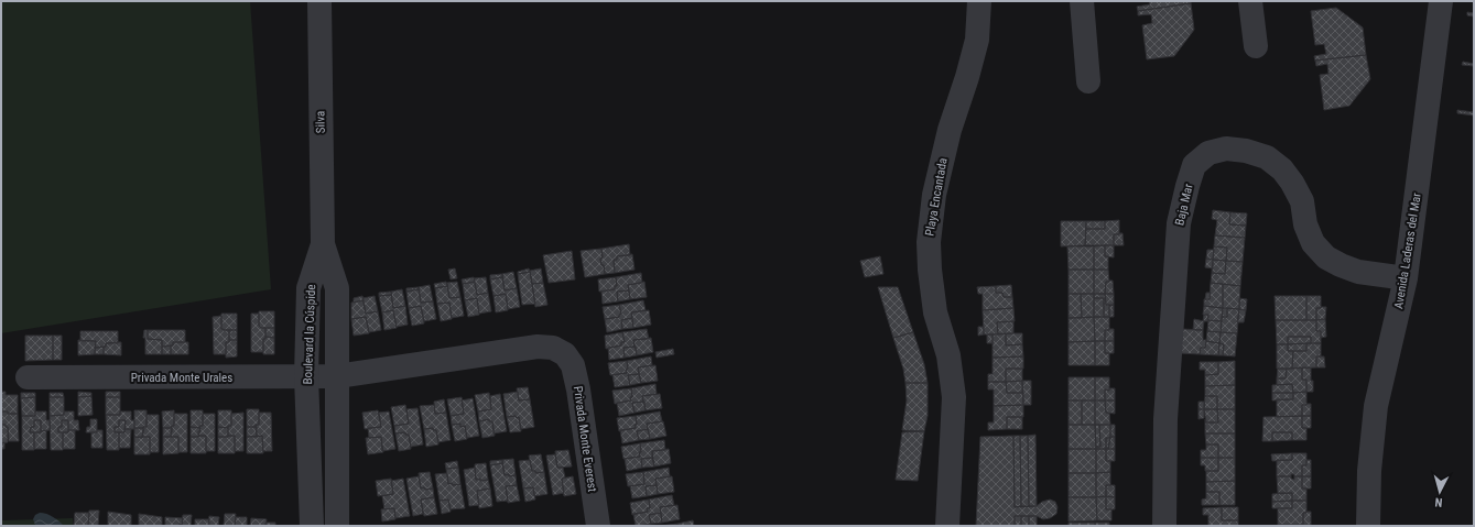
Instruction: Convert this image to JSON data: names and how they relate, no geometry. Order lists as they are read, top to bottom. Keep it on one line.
{"streets":{"street":["Silva","Playa Encantada","Baja Mar","Avenida Laderas del Mar","Boulevard la Cúspide","Privada Monte Urales","Privada Monte Everest"]},"crossings":[["Silva","Boulevard la Cúspide"],["Baja Mar","Avenida Laderas del Mar"],["Boulevard la Cúspide","Privada Monte Urales"],["Privada Monte Urales","Privada Monte Everest"]],"north":"bottom"}
